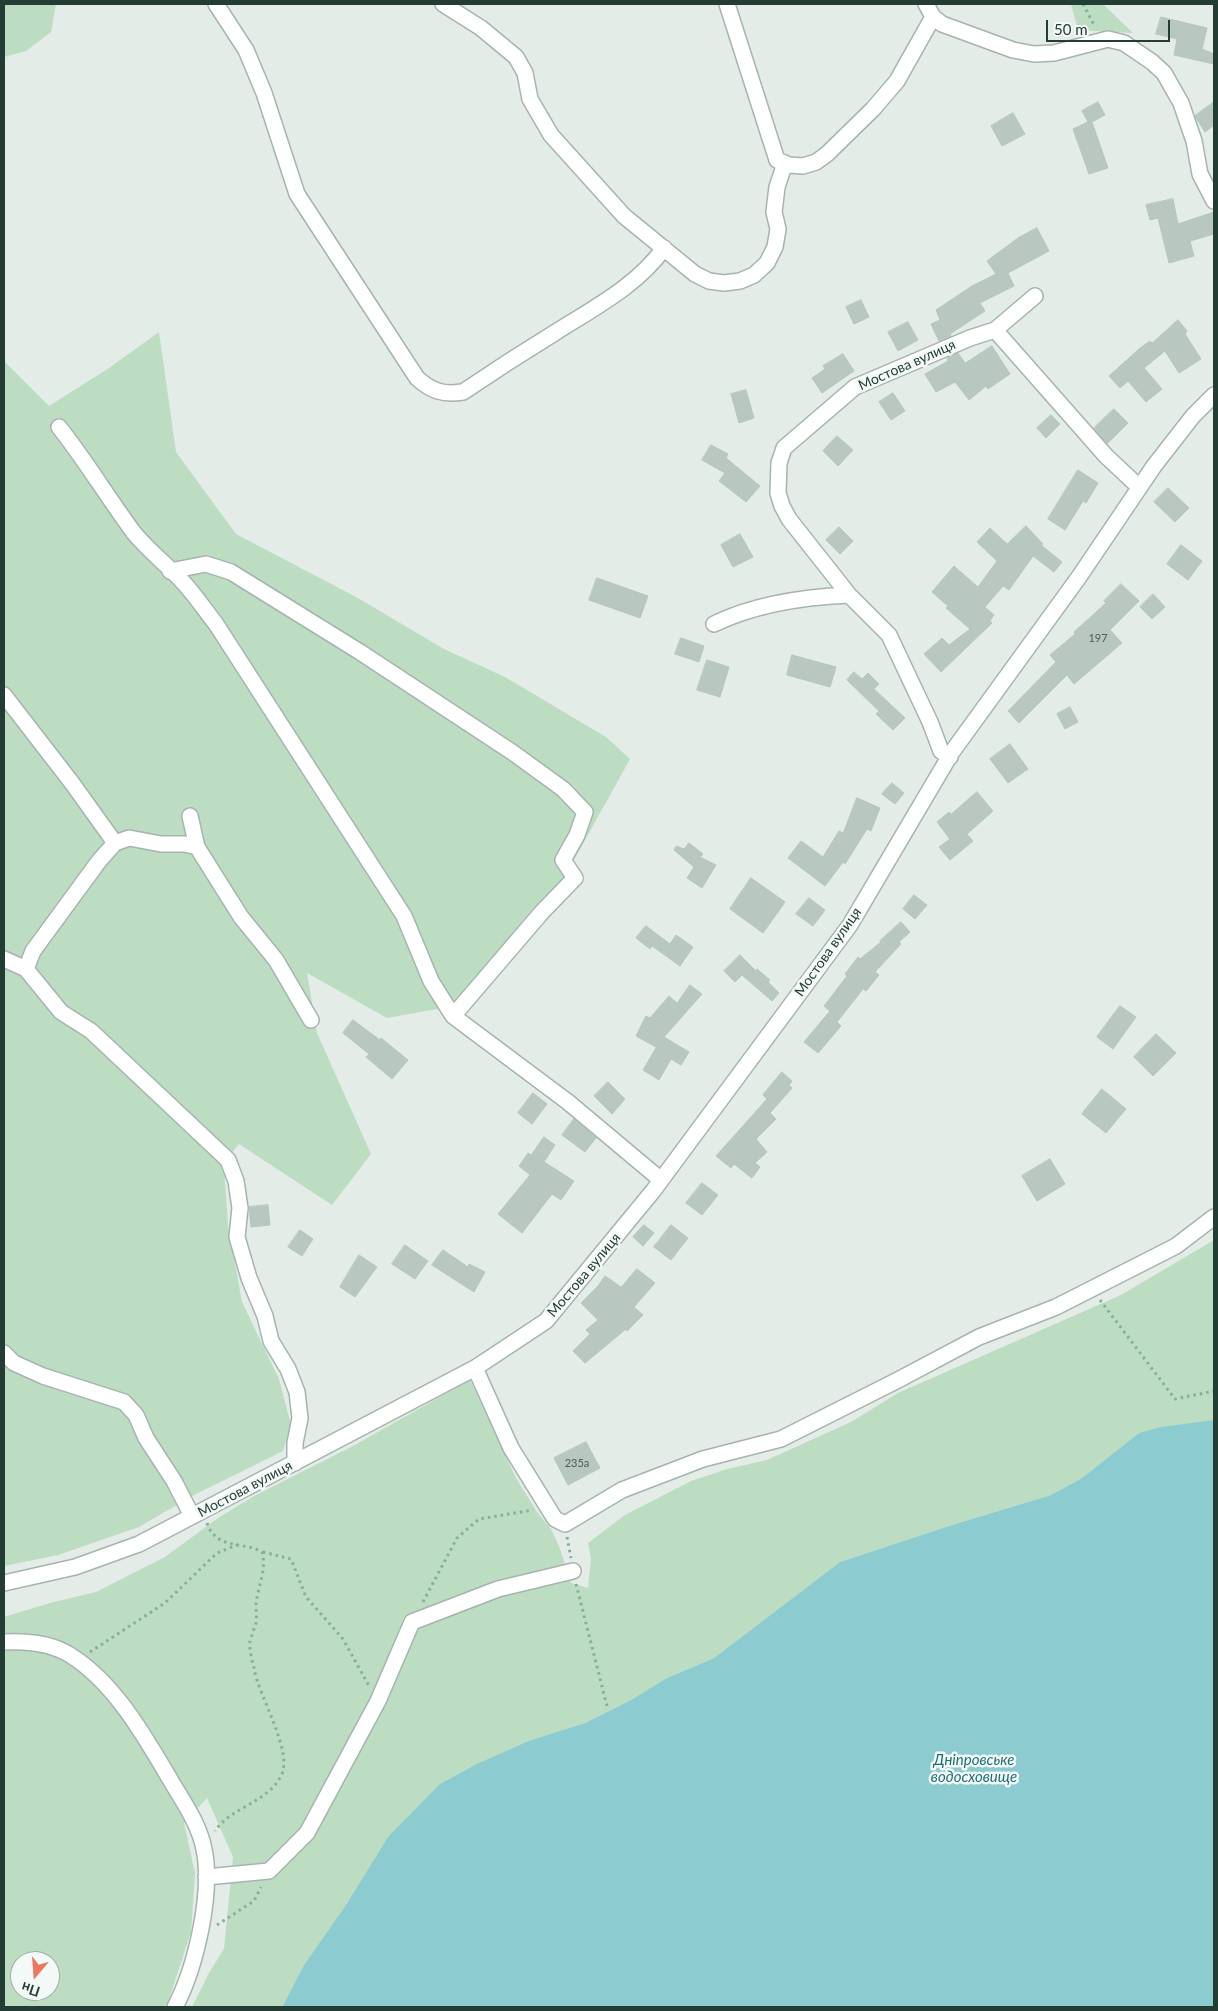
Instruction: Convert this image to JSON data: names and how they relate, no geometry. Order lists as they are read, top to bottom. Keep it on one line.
{"streets":{"street":["Мостова вулиця"]},"water":["Дніпровське водосховище"],"house_numbers":["197","235а"],"scale_bar":"50 m","north":"bottom"}
